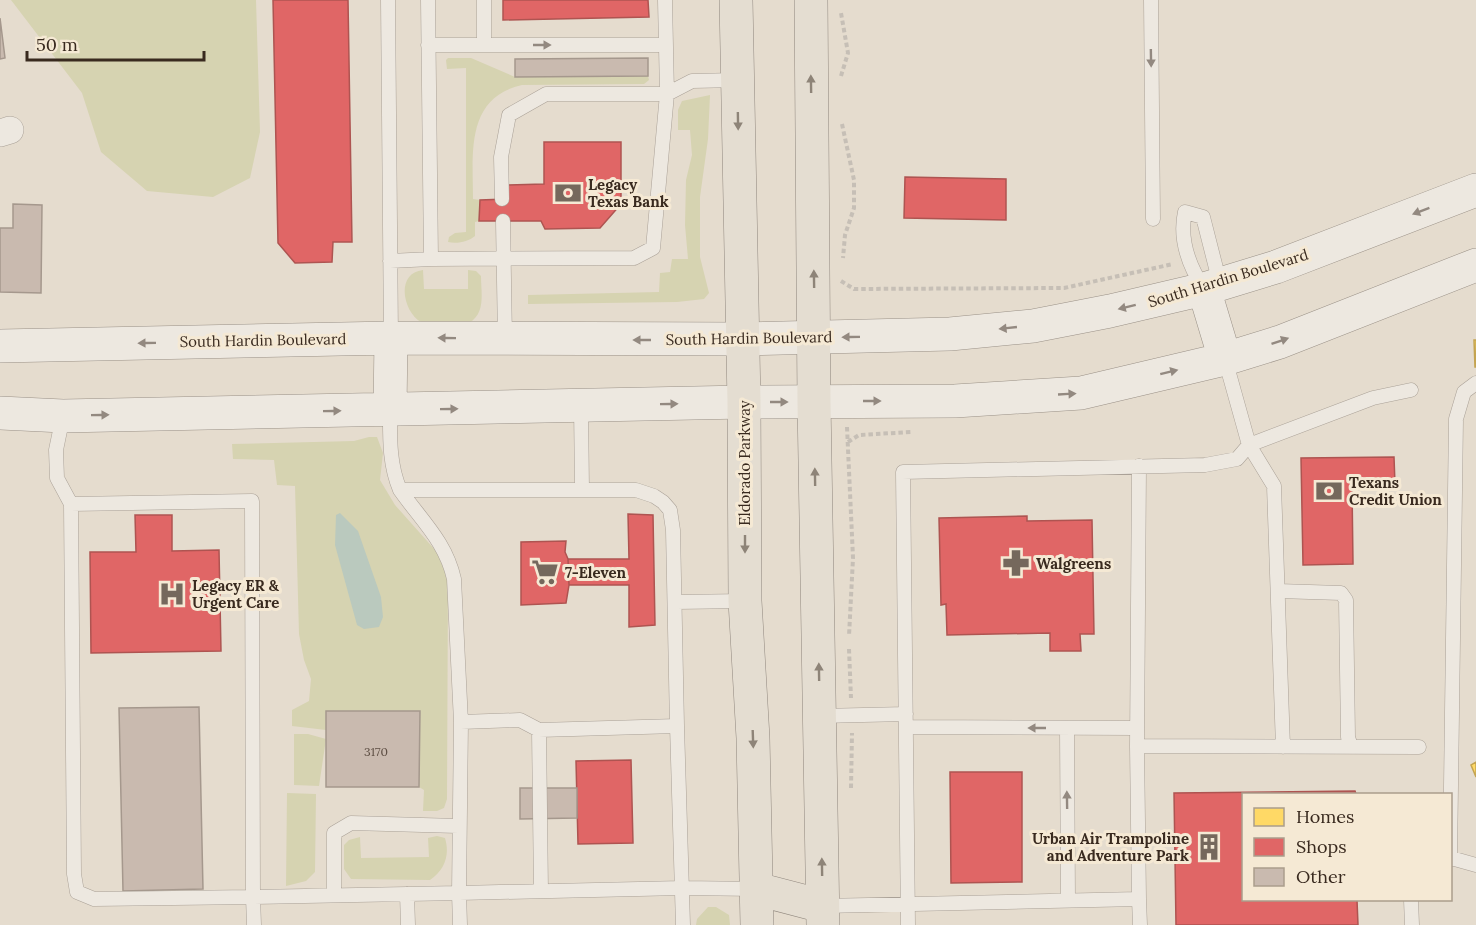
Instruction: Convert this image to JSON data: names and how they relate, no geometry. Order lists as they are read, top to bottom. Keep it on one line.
{"streets":{"main road":["South Hardin Boulevard","Eldorado Parkway"]},"crossings":[["South Hardin Boulevard","Eldorado Parkway"]],"places":{"bank":["Legacy Texas Bank","Texans Credit Union"],"pharmacy":["Walgreens"],"supermarket":["7-Eleven"],"hospital":["Legacy ER & Urgent Care"],"building":["Urban Air Trampoline and Adventure Park"]},"house_numbers":["3170"],"legend":["Homes","Shops","Other"],"scale_bar":"50 m"}
